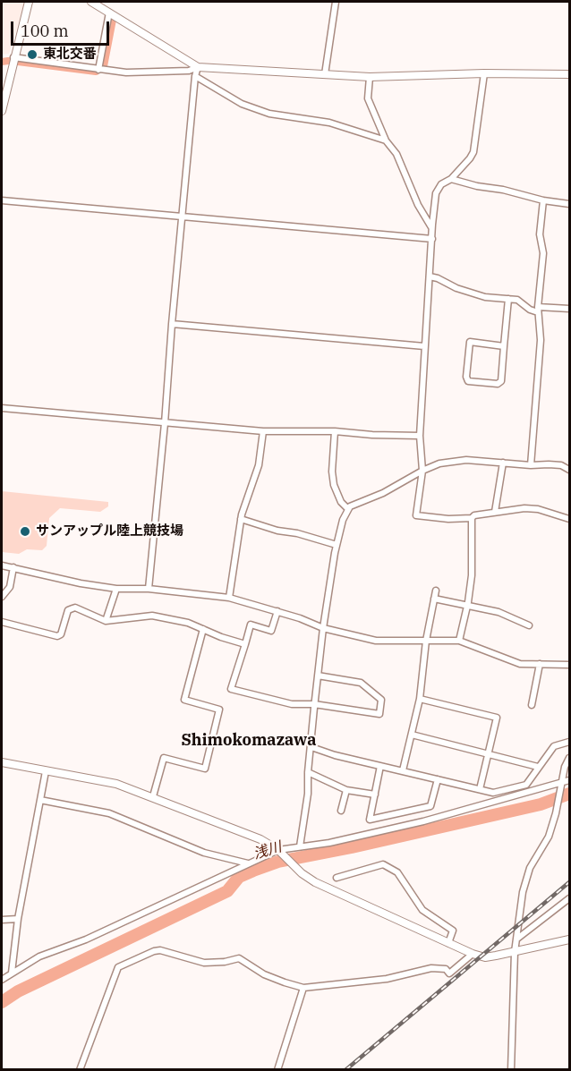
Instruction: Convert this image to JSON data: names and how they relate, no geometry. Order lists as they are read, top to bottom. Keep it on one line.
{"districts":["Shimokomazawa"],"water":["浅川"],"places":["東北交番","サンアップル陸上競技場"],"scale_bar":"100 m"}
